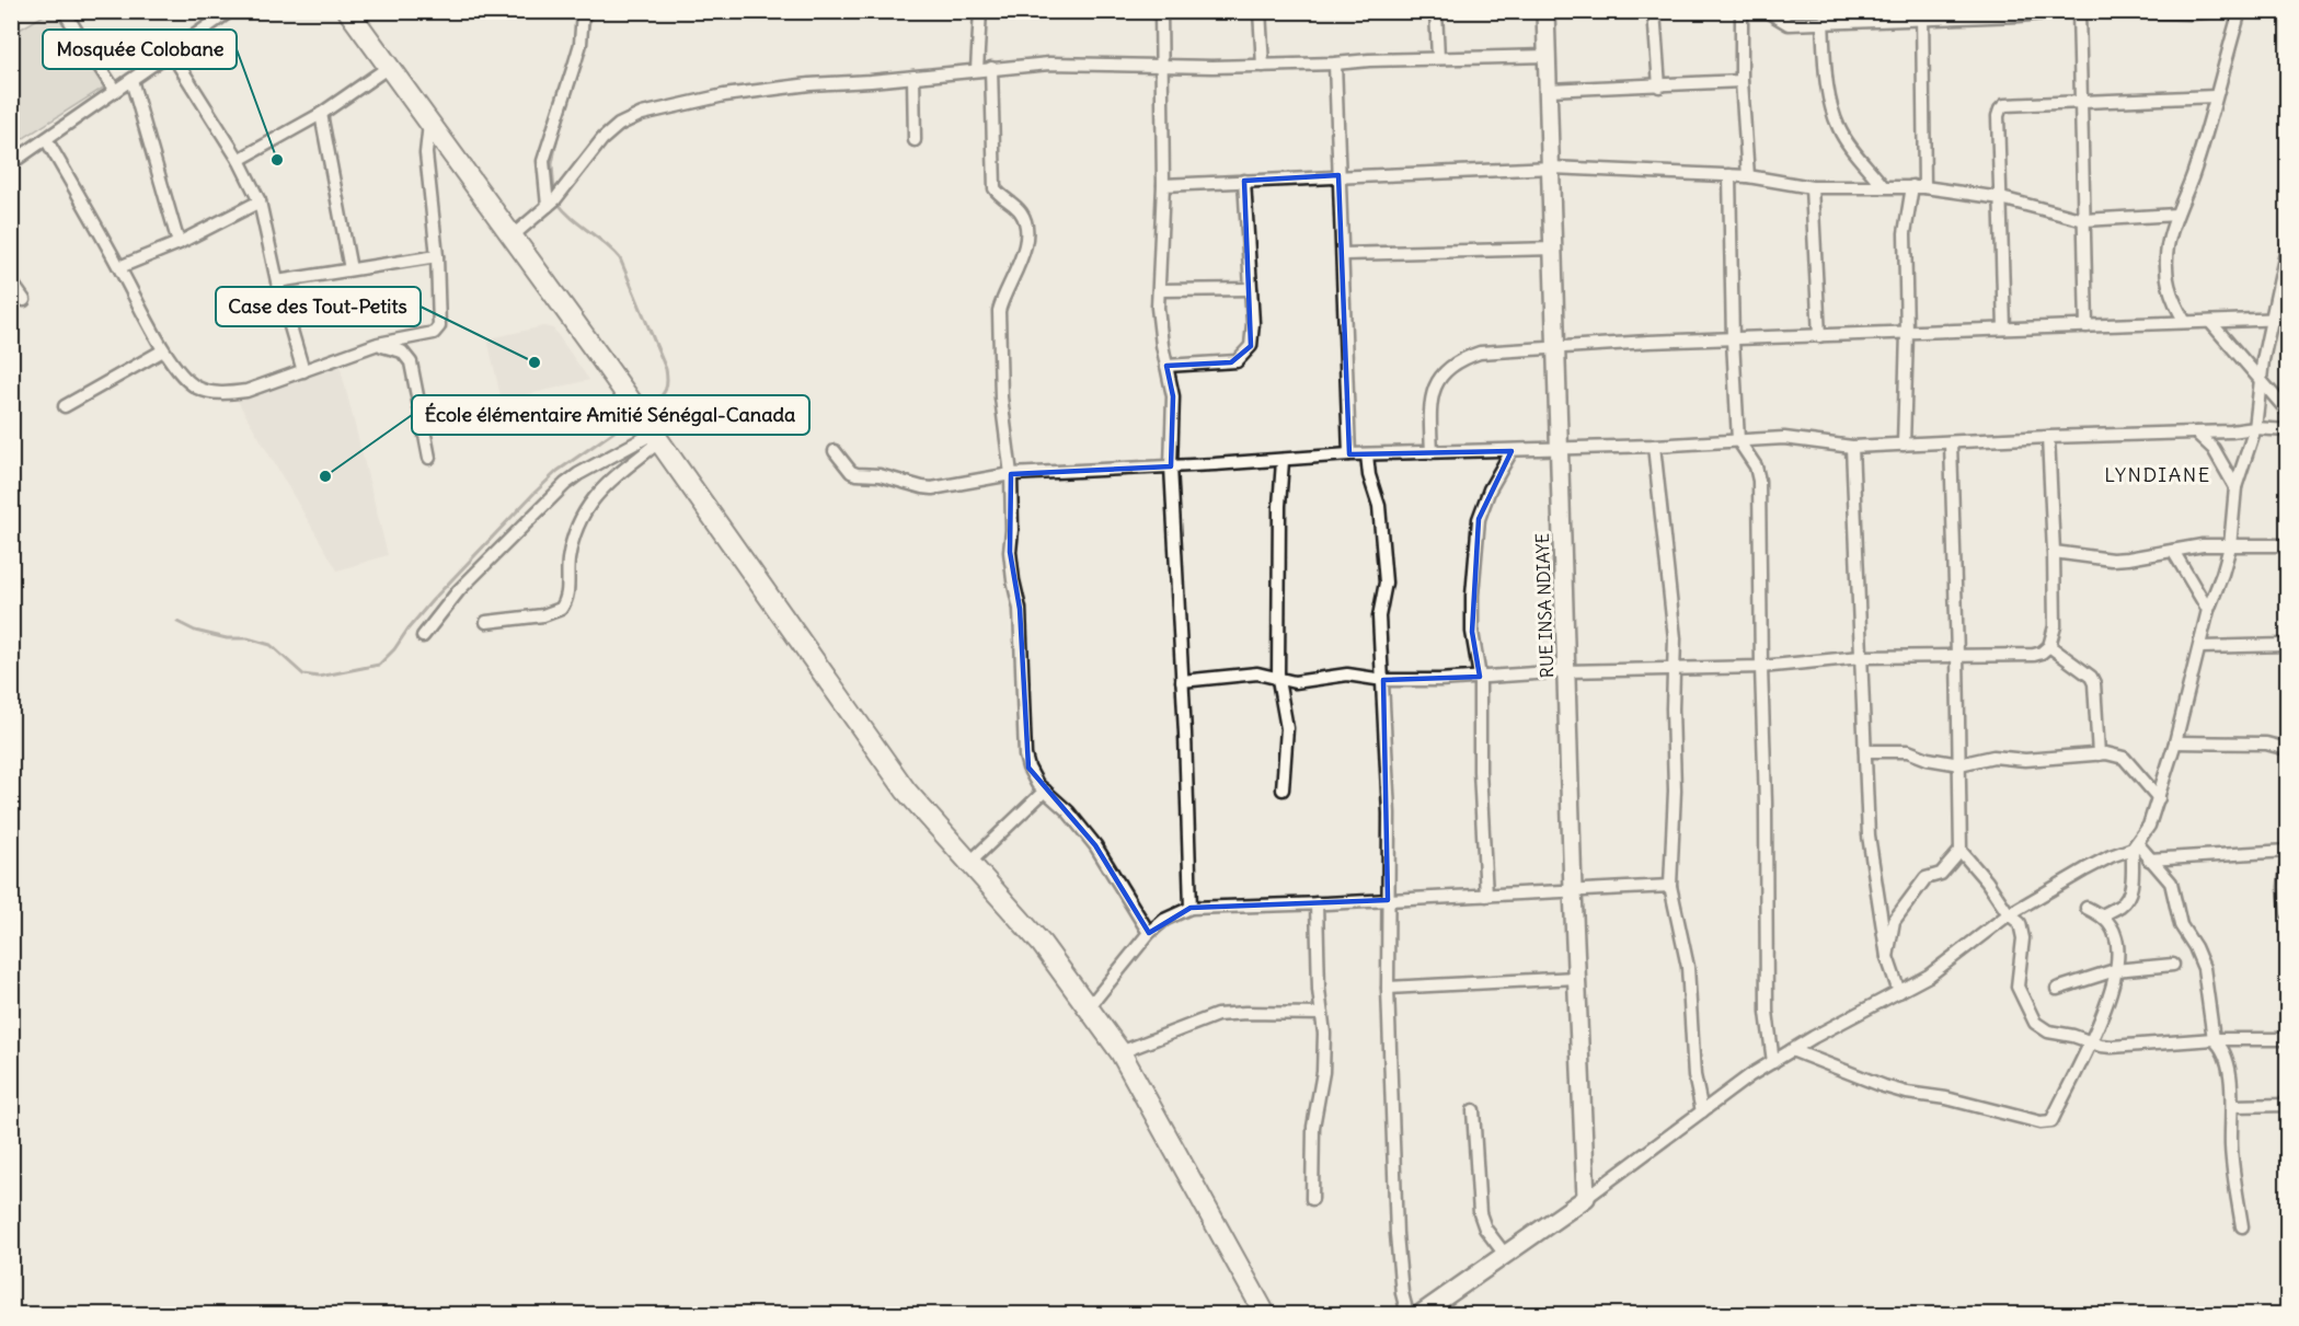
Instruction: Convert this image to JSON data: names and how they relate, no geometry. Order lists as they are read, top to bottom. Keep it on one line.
{"streets":{"main road":["RUE INSA NDIAYE"]},"districts":["LYNDIANE"],"places":["Mosquée Colobane","Case des Tout-Petits","École élémentaire Amitié Sénégal-Canada"]}
